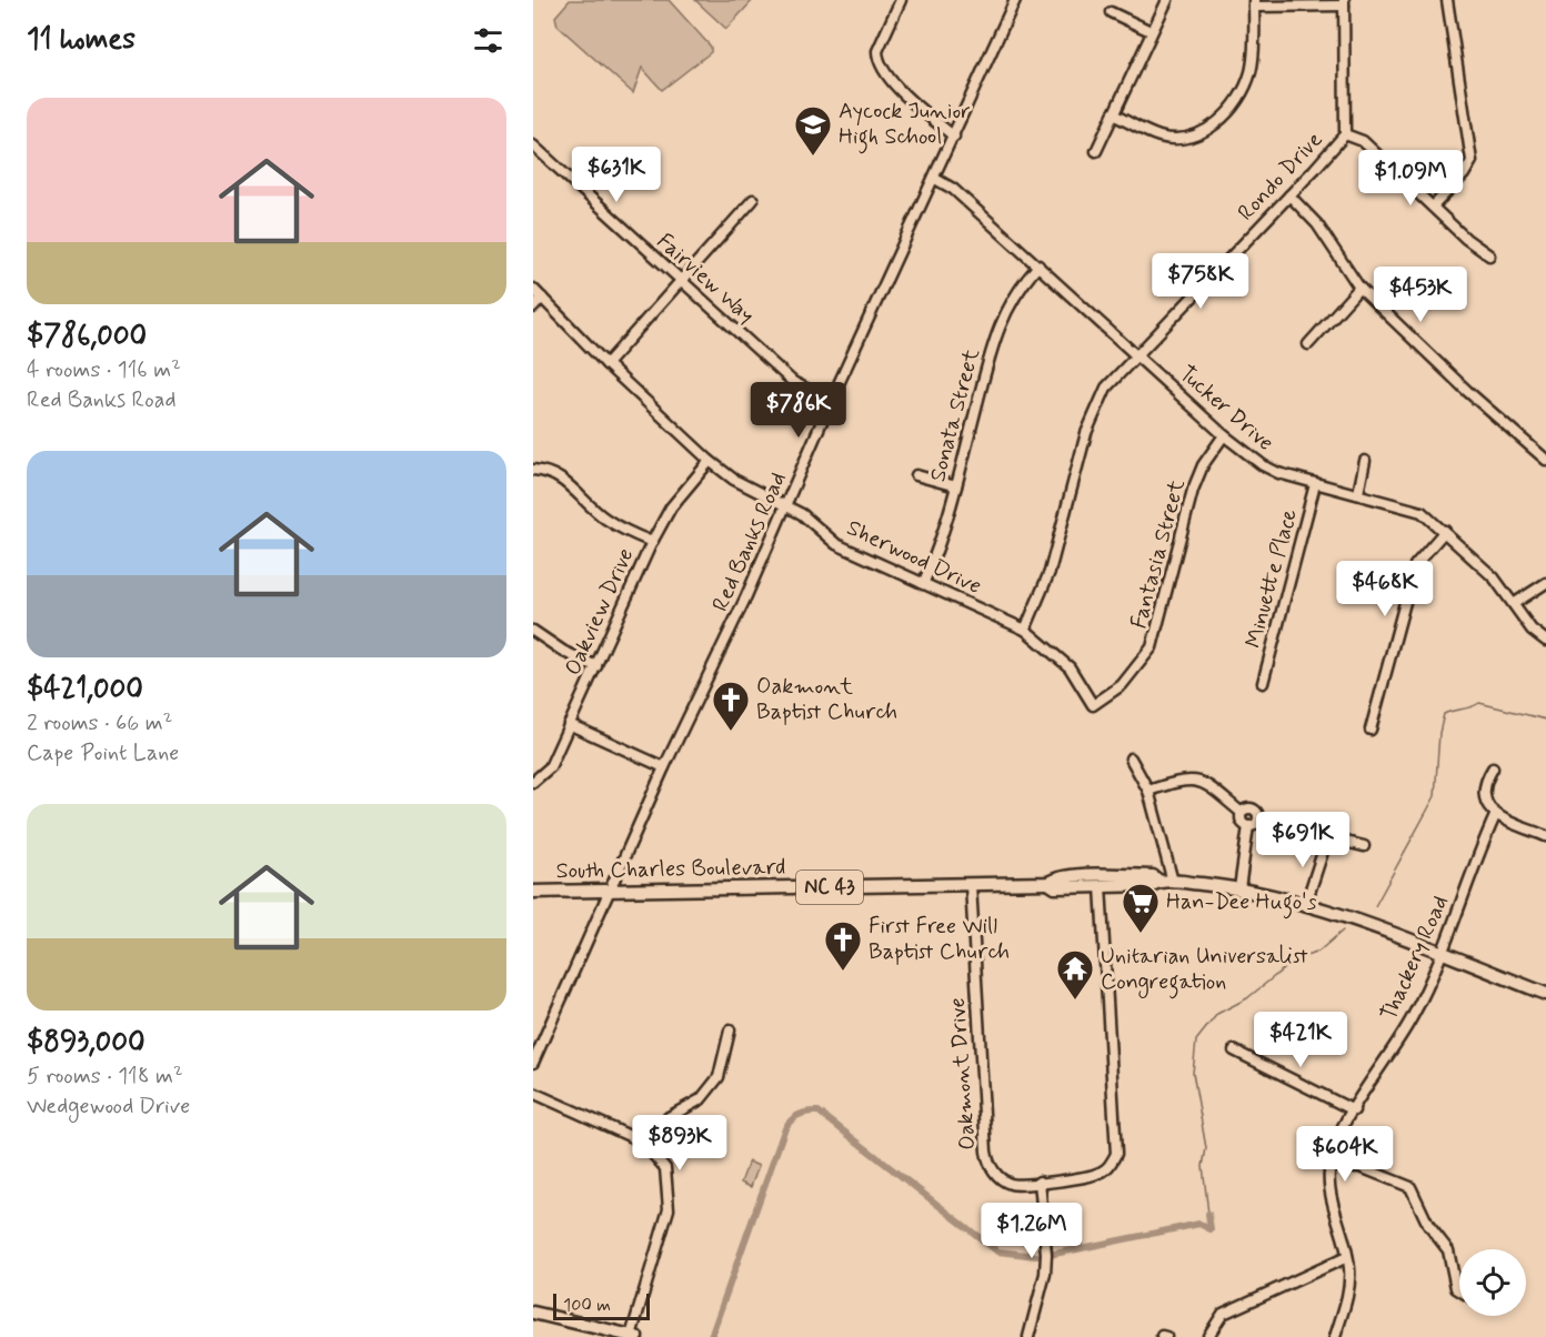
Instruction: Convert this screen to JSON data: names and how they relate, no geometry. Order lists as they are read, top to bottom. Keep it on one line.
{"streets":{"main road":["South Charles Boulevard","NC 43"],"street":["Rondo Drive","Fairview Way","Tucker Drive","Sonata Street","Red Banks Road","Fantasia Street","Sherwood Drive","Minuette Place","Oakview Drive","Thackery Road","Oakmont Drive"]},"crossings":[["Rondo Drive","Tucker Drive"],["Rondo Drive","Sherwood Drive"],["Fairview Way","Red Banks Road"],["Tucker Drive","Sonata Street"],["Tucker Drive","Red Banks Road"],["Tucker Drive","Fantasia Street"],["Tucker Drive","Minuette Place"],["Sonata Street","Sherwood Drive"],["Red Banks Road","Sherwood Drive"],["Red Banks Road","South Charles Boulevard"],["Fantasia Street","Sherwood Drive"],["Sherwood Drive","Oakview Drive"],["South Charles Boulevard","Thackery Road"],["South Charles Boulevard","Oakmont Drive"]],"places":{"school or university":["Aycock Junior High School"],"church":["Oakmont Baptist Church","First Free Will Baptist Church"],"supermarket":["Han-Dee Hugo's"],"temple":["Unitarian Universalist Congregation"]},"scale_bar":"100 m","page":{"heading":"11 homes","list":[{"name":"$786,000","note":"4 rooms · 116 m² · Red Banks Road"},{"name":"$421,000","note":"2 rooms · 66 m² · Cape Point Lane"},{"name":"$893,000","note":"5 rooms · 118 m² · Wedgewood Drive"}],"price":["$631K","$1.09M","$758K","$453K","$786K","$468K","$691K","$421K","$893K","$604K","$1.26M"],"scale":"100 m"}}
